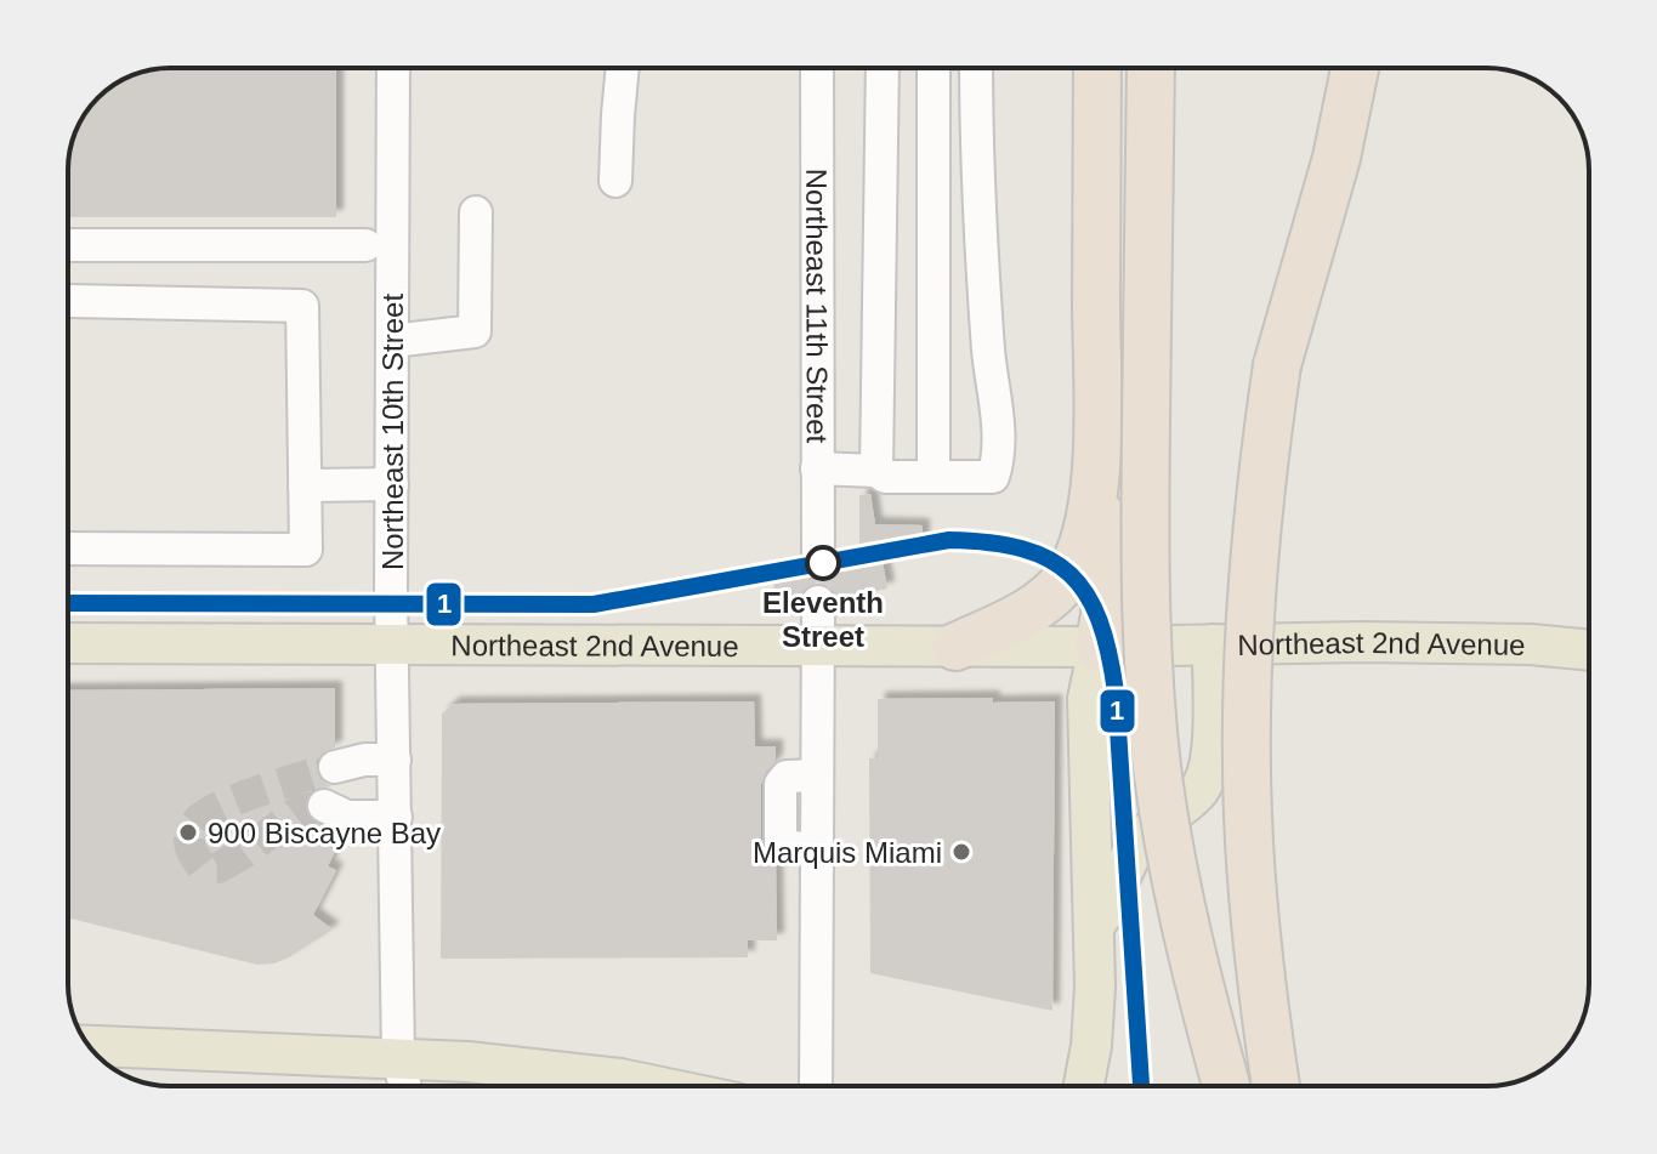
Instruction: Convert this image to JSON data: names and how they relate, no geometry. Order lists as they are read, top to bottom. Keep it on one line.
{"streets":{"main road":["Northeast 2nd Avenue"],"street":["Northeast 11th Street","Northeast 10th Street"]},"crossings":[["Northeast 10th Street","Northeast 2nd Avenue"]],"places":["Eleventh Street","900 Biscayne Bay","Marquis Miami"],"lines":["transit line 1"]}
